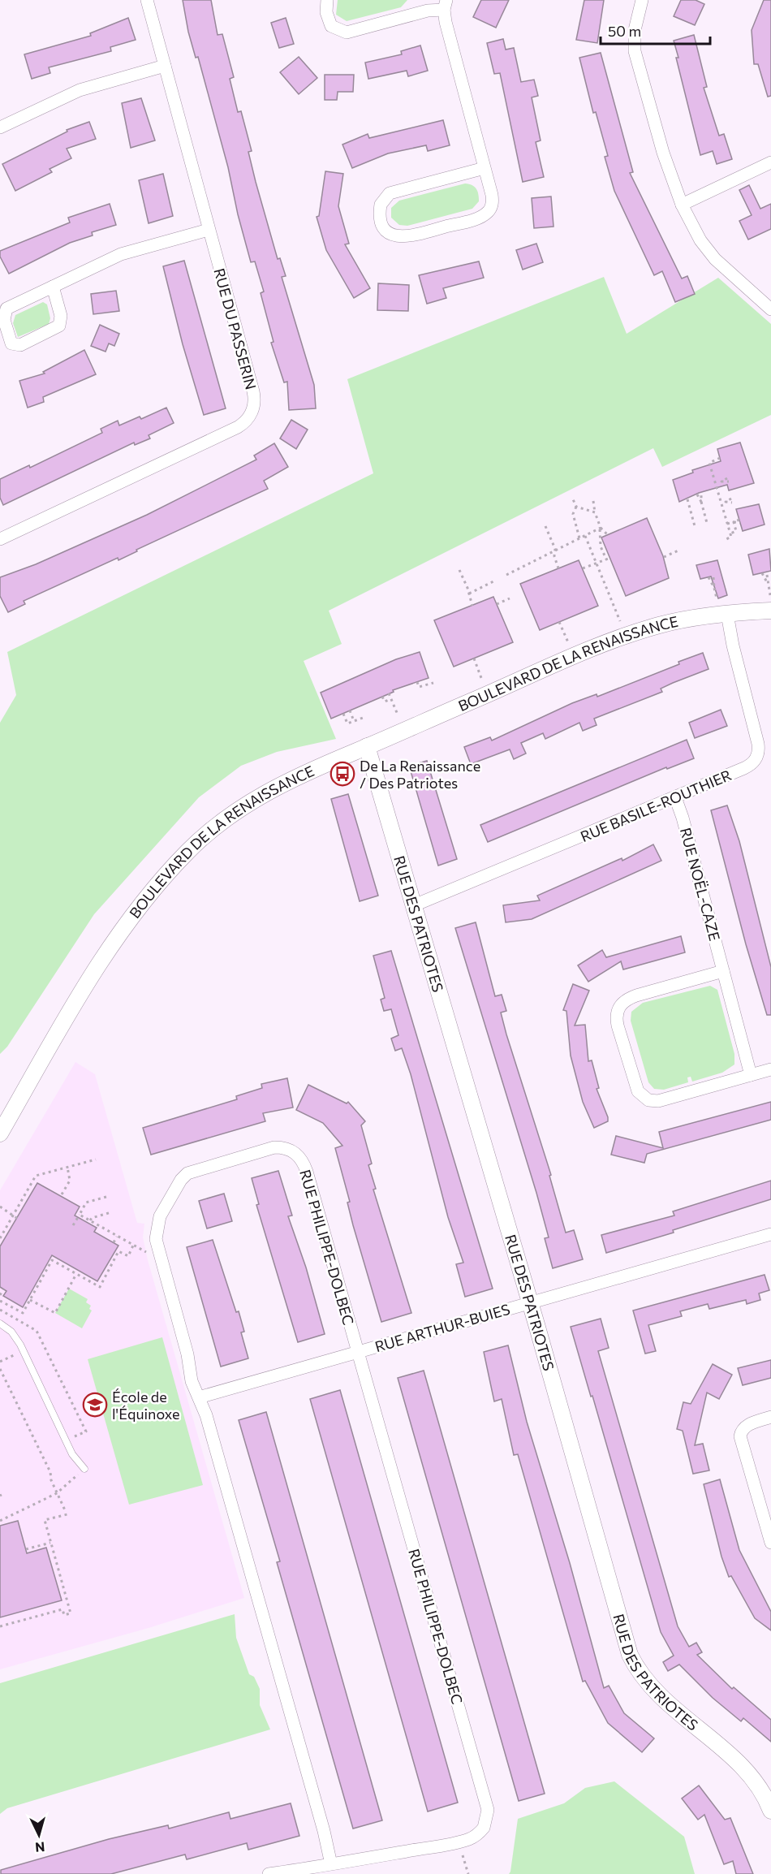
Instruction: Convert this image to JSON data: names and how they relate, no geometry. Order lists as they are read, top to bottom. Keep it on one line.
{"streets":{"street":["RUE DU PASSERIN","BOULEVARD DE LA RENAISSANCE","RUE BASILE-ROUTHIER","RUE NOËL-CAZE","RUE DES PATRIOTES","RUE PHILIPPE-DOLBEC","RUE ARTHUR-BUIES"]},"crossings":[["BOULEVARD DE LA RENAISSANCE","RUE BASILE-ROUTHIER"],["BOULEVARD DE LA RENAISSANCE","RUE DES PATRIOTES"],["RUE BASILE-ROUTHIER","RUE NOËL-CAZE"],["RUE BASILE-ROUTHIER","RUE DES PATRIOTES"],["RUE DES PATRIOTES","RUE ARTHUR-BUIES"],["RUE PHILIPPE-DOLBEC","RUE ARTHUR-BUIES"]],"places":{"bus stop":["De La Renaissance / Des Patriotes"],"school or university":["École de l'Équinoxe"]},"scale_bar":"50 m","north":"bottom"}
